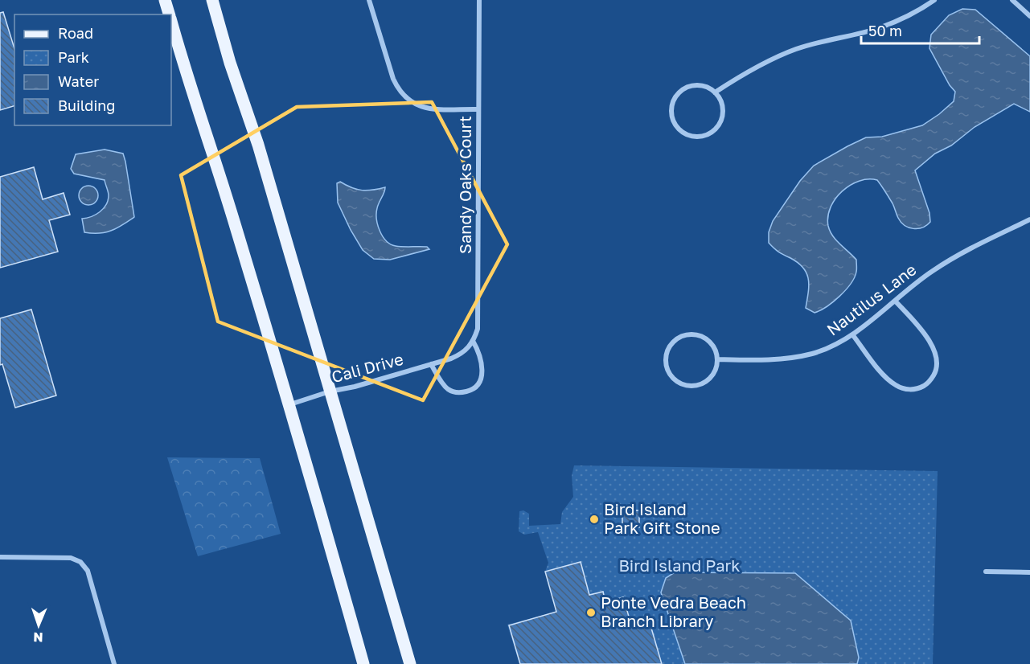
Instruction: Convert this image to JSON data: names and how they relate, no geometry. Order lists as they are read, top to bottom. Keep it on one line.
{"streets":{"street":["Sandy Oaks Court","Nautilus Lane","Cali Drive"]},"crossings":[["Sandy Oaks Court","Cali Drive"]],"parks":["Bird Island Park"],"places":["Bird Island Park Gift Stone","Ponte Vedra Beach Branch Library"],"legend":["Road","Park","Water","Building"],"scale_bar":"50 m","north":"bottom"}
